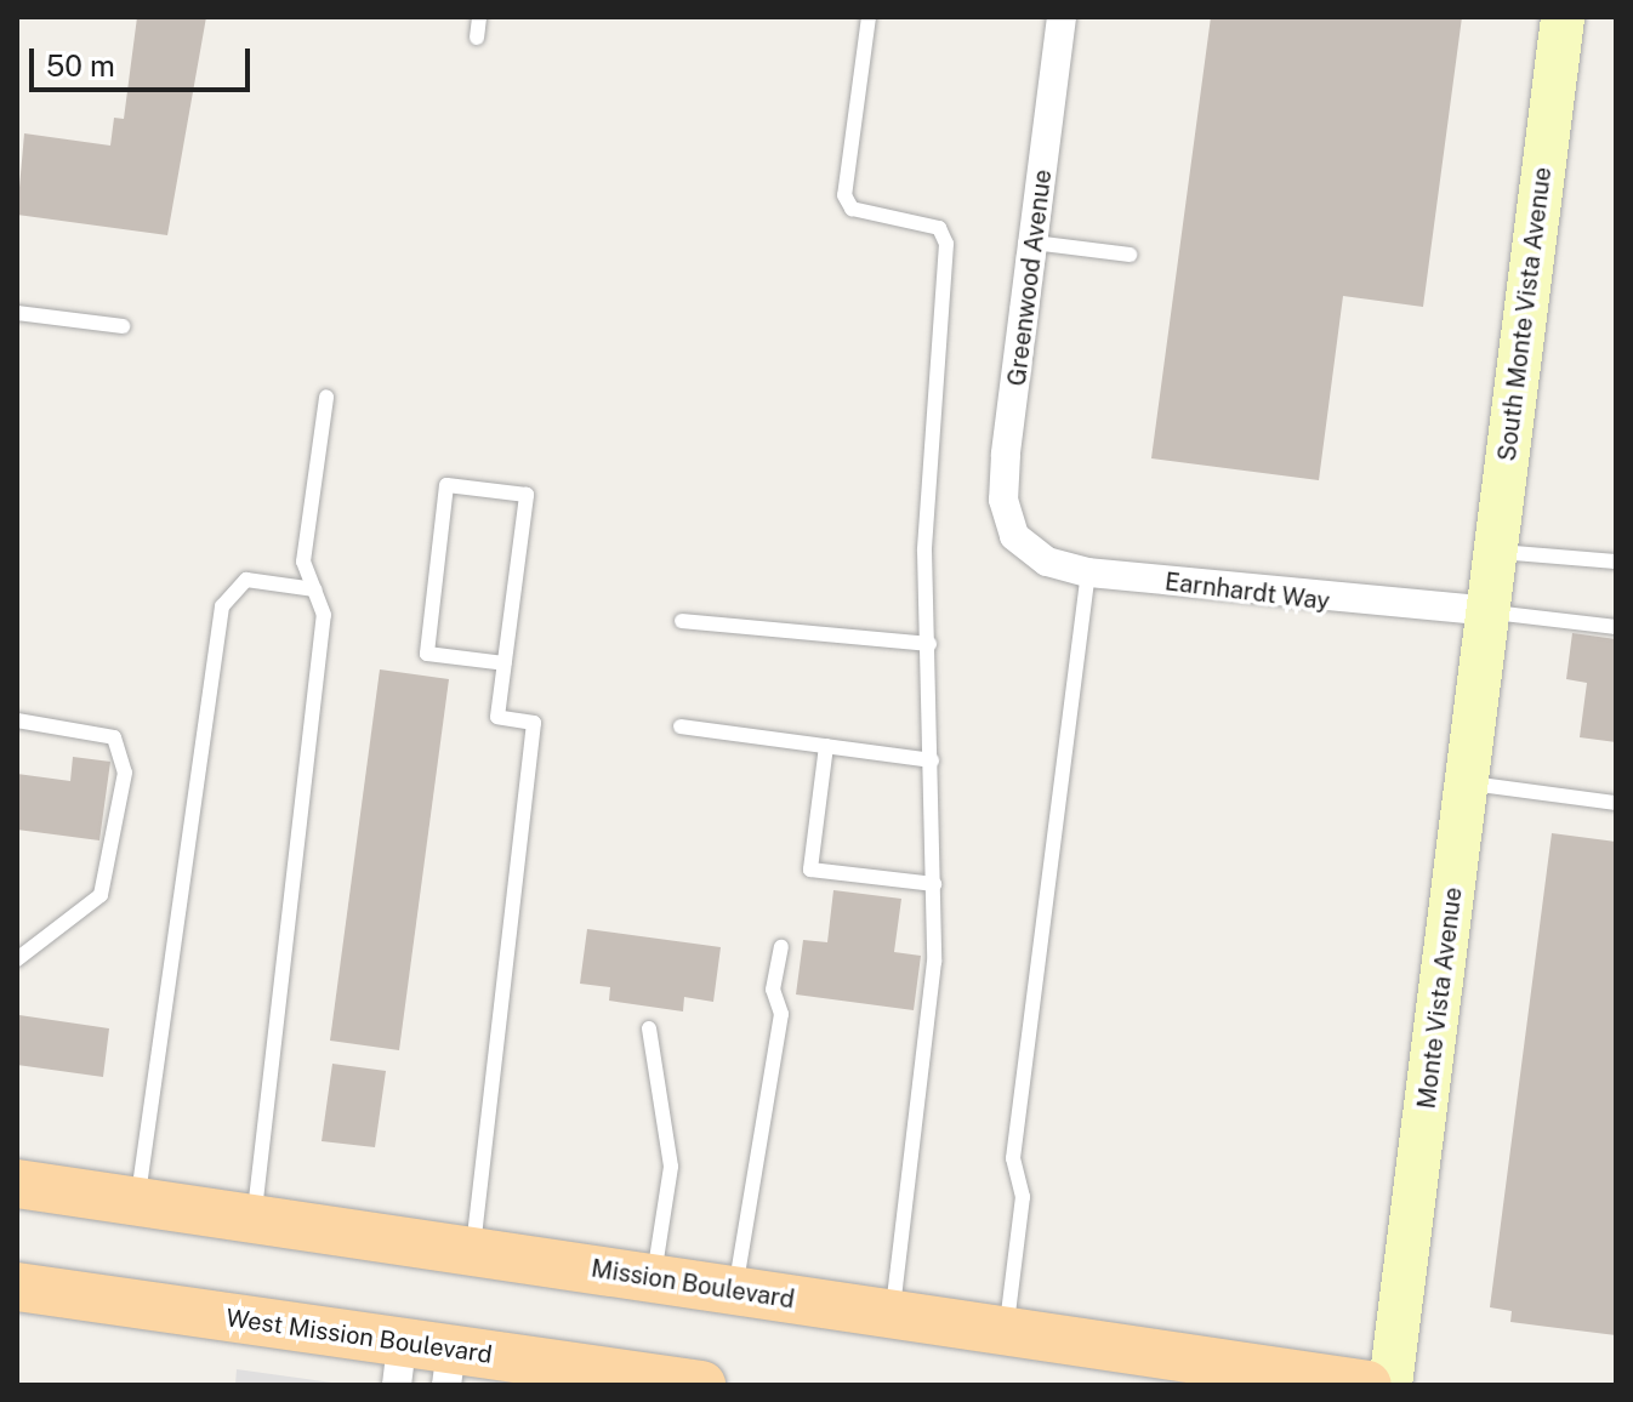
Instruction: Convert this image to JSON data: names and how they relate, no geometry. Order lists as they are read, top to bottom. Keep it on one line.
{"streets":{"main road":["South Monte Vista Avenue","Monte Vista Avenue","Mission Boulevard","West Mission Boulevard"],"street":["Greenwood Avenue","Earnhardt Way"]},"crossings":[["Greenwood Avenue","Earnhardt Way"],["South Monte Vista Avenue","Earnhardt Way"],["South Monte Vista Avenue","Monte Vista Avenue"],["Earnhardt Way","Monte Vista Avenue"]],"scale_bar":"50 m"}
